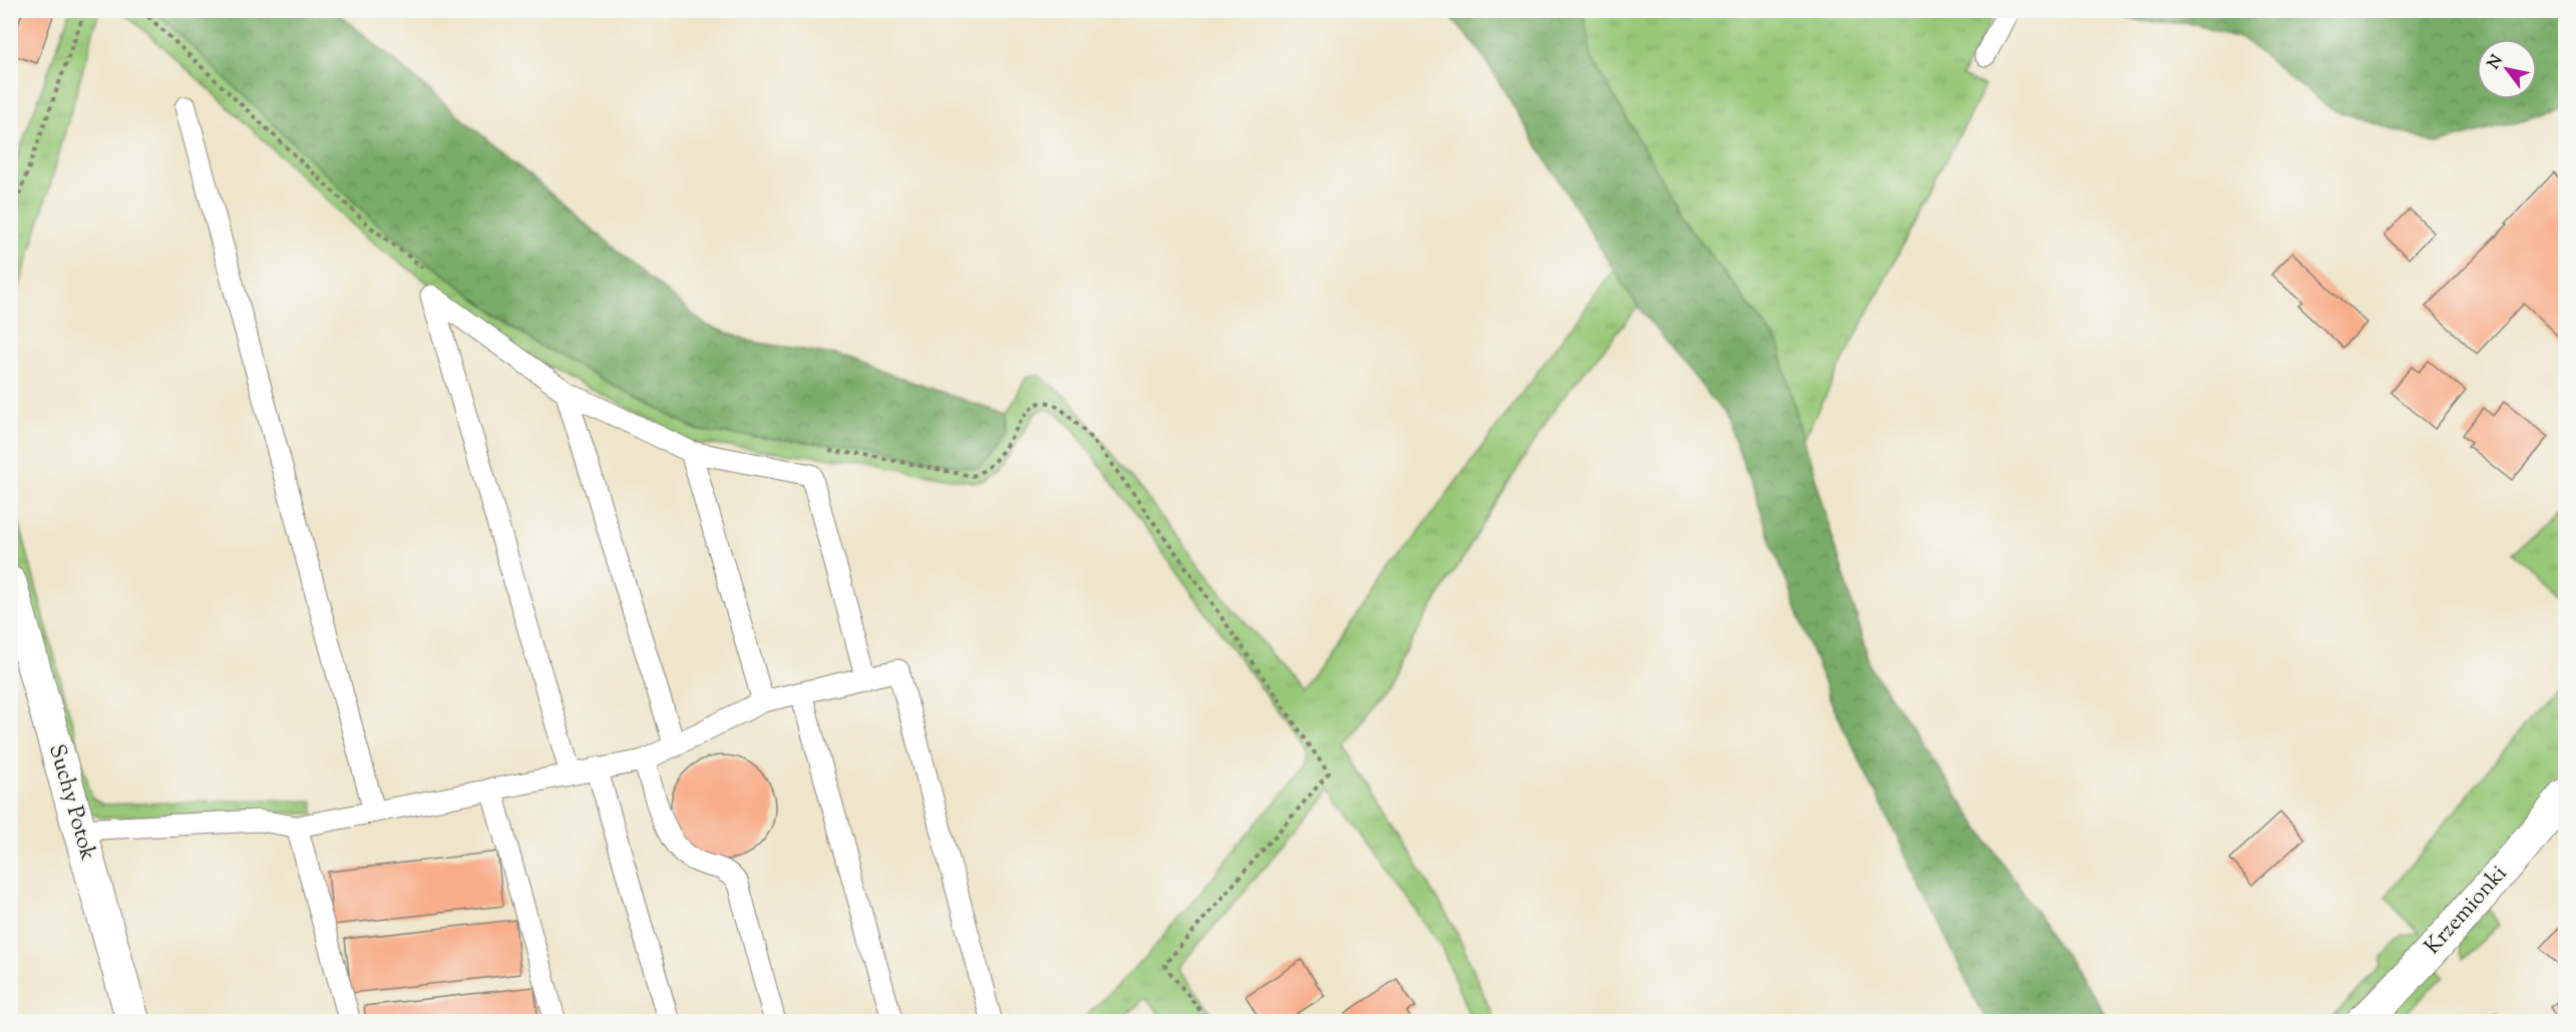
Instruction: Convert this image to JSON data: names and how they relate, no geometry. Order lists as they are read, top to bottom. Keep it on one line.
{"streets":{"street":["Suchy Potok","Krzemionki"]},"north":"top left"}
